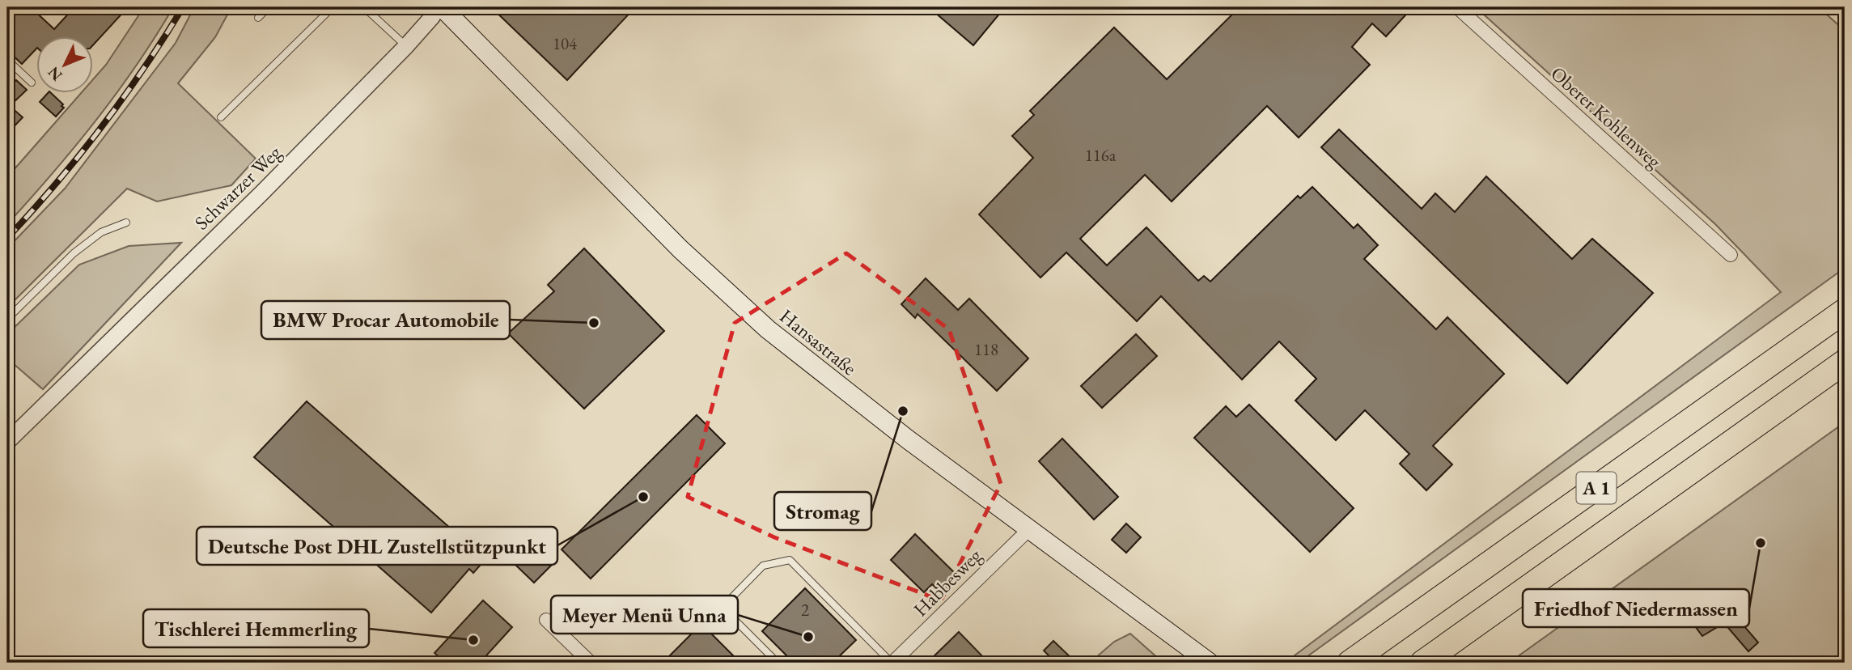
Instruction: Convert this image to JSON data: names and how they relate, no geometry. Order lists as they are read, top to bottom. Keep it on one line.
{"streets":{"highway":["A 1"],"main road":["Hansastraße"],"street":["Oberer Kohlenweg","Schwarzer Weg","Habbesweg"]},"crossings":[["Schwarzer Weg","Hansastraße"],["Hansastraße","Habbesweg"]],"places":["BMW Procar Automobile","Stromag","Deutsche Post DHL Zustellstützpunkt","Friedhof Niedermassen","Meyer Menü Unna","Tischlerei Hemmerling"],"house_numbers":["104","116a","118","2"],"north":"bottom left"}
